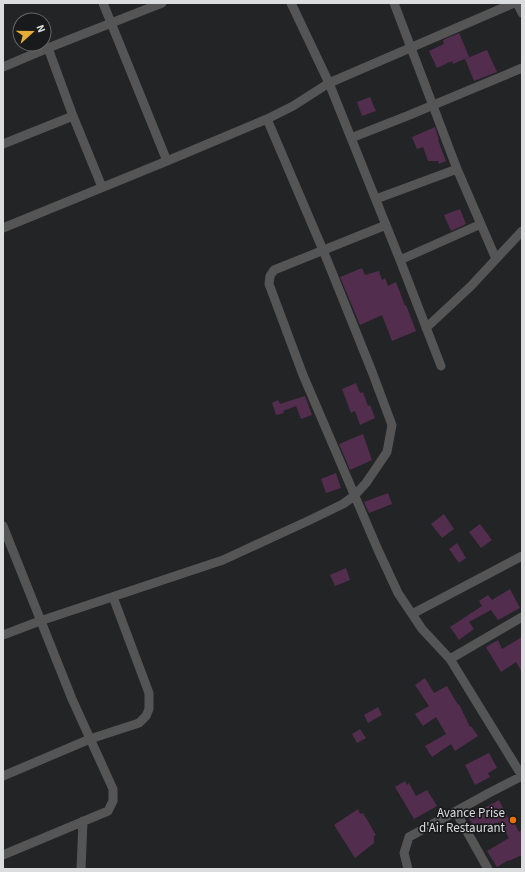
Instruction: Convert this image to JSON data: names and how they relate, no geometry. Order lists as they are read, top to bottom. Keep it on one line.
{"places":["Avance Prise d'Air Restaurant"],"north":"right"}
